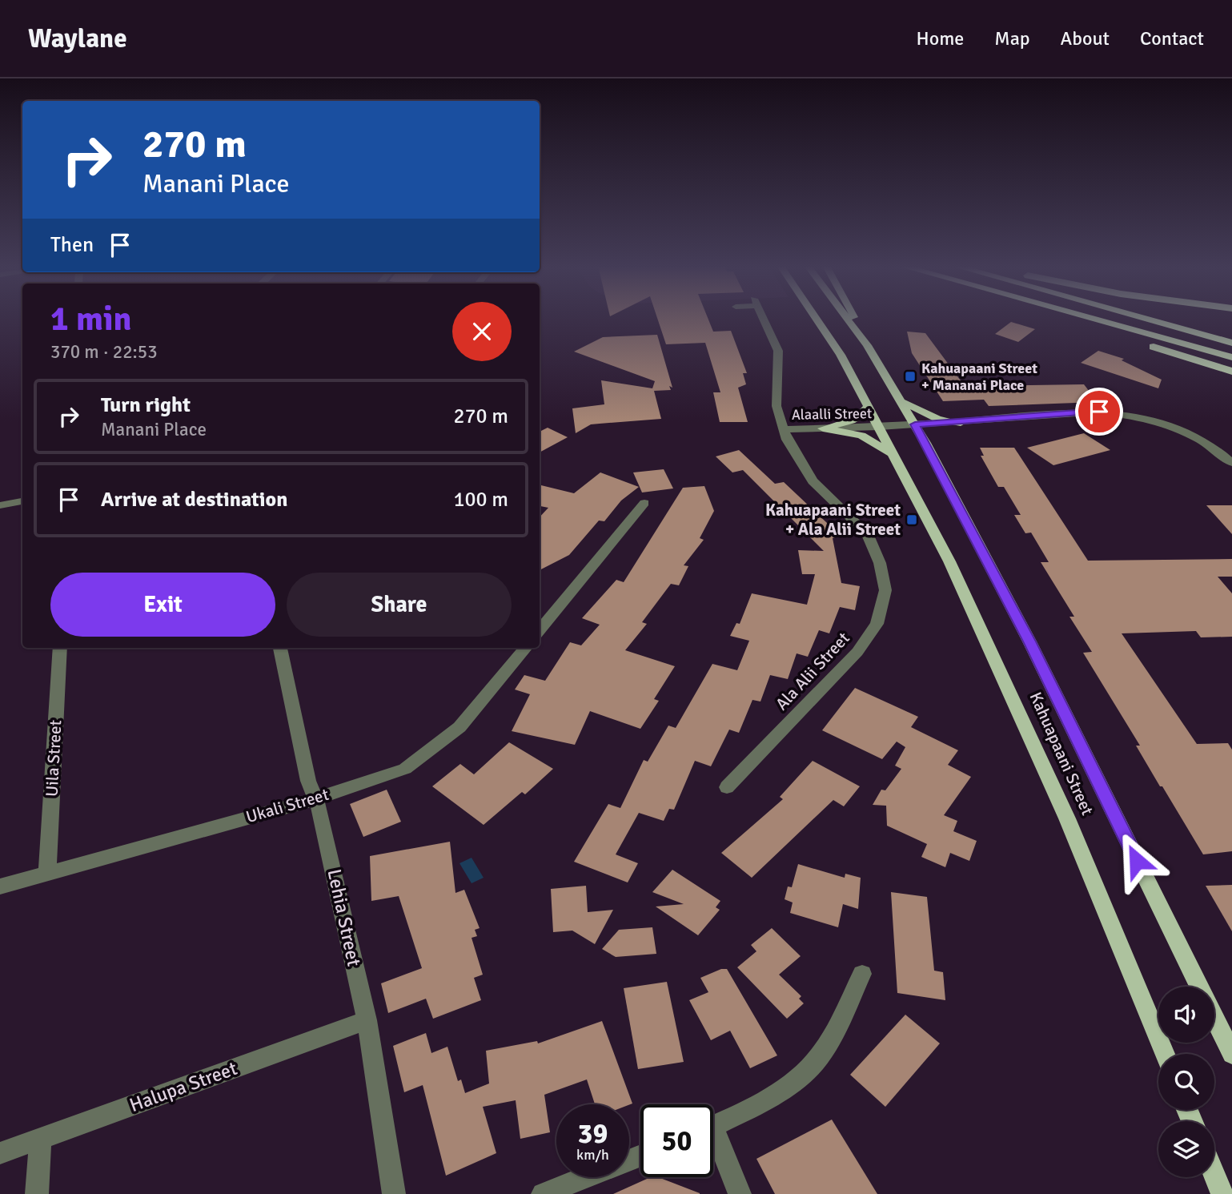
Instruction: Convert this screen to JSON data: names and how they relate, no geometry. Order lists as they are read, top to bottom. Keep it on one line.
{"streets":{"main road":["Kahuapaani Street"],"street":["Alaalli Street","Ala Alii Street","Uila Street","Ukali Street","Lehia Street","Halupa Street"]},"crossings":[["Alaalli Street","Ala Alii Street"],["Alaalli Street","Kahuapaani Street"],["Uila Street","Ukali Street"],["Ukali Street","Lehia Street"],["Lehia Street","Halupa Street"]],"places":{"transit":["Kahuapaani Street + Mananai Place","Kahuapaani Street + Ala Alii Street"]},"page":{"header":"Waylane","nav":["Home","Map","About","Contact"],"turn":["270 m","Manani Place"],"then":"Then","heading":["1 min","370 m · 22:53"],"list":[{"name":"Turn right","note":"Manani Place","value":"270 m"},{"name":"Arrive at destination","value":"100 m"}],"buttons":["Exit","Share"],"speed":"39 km/h","limit":"50"}}
